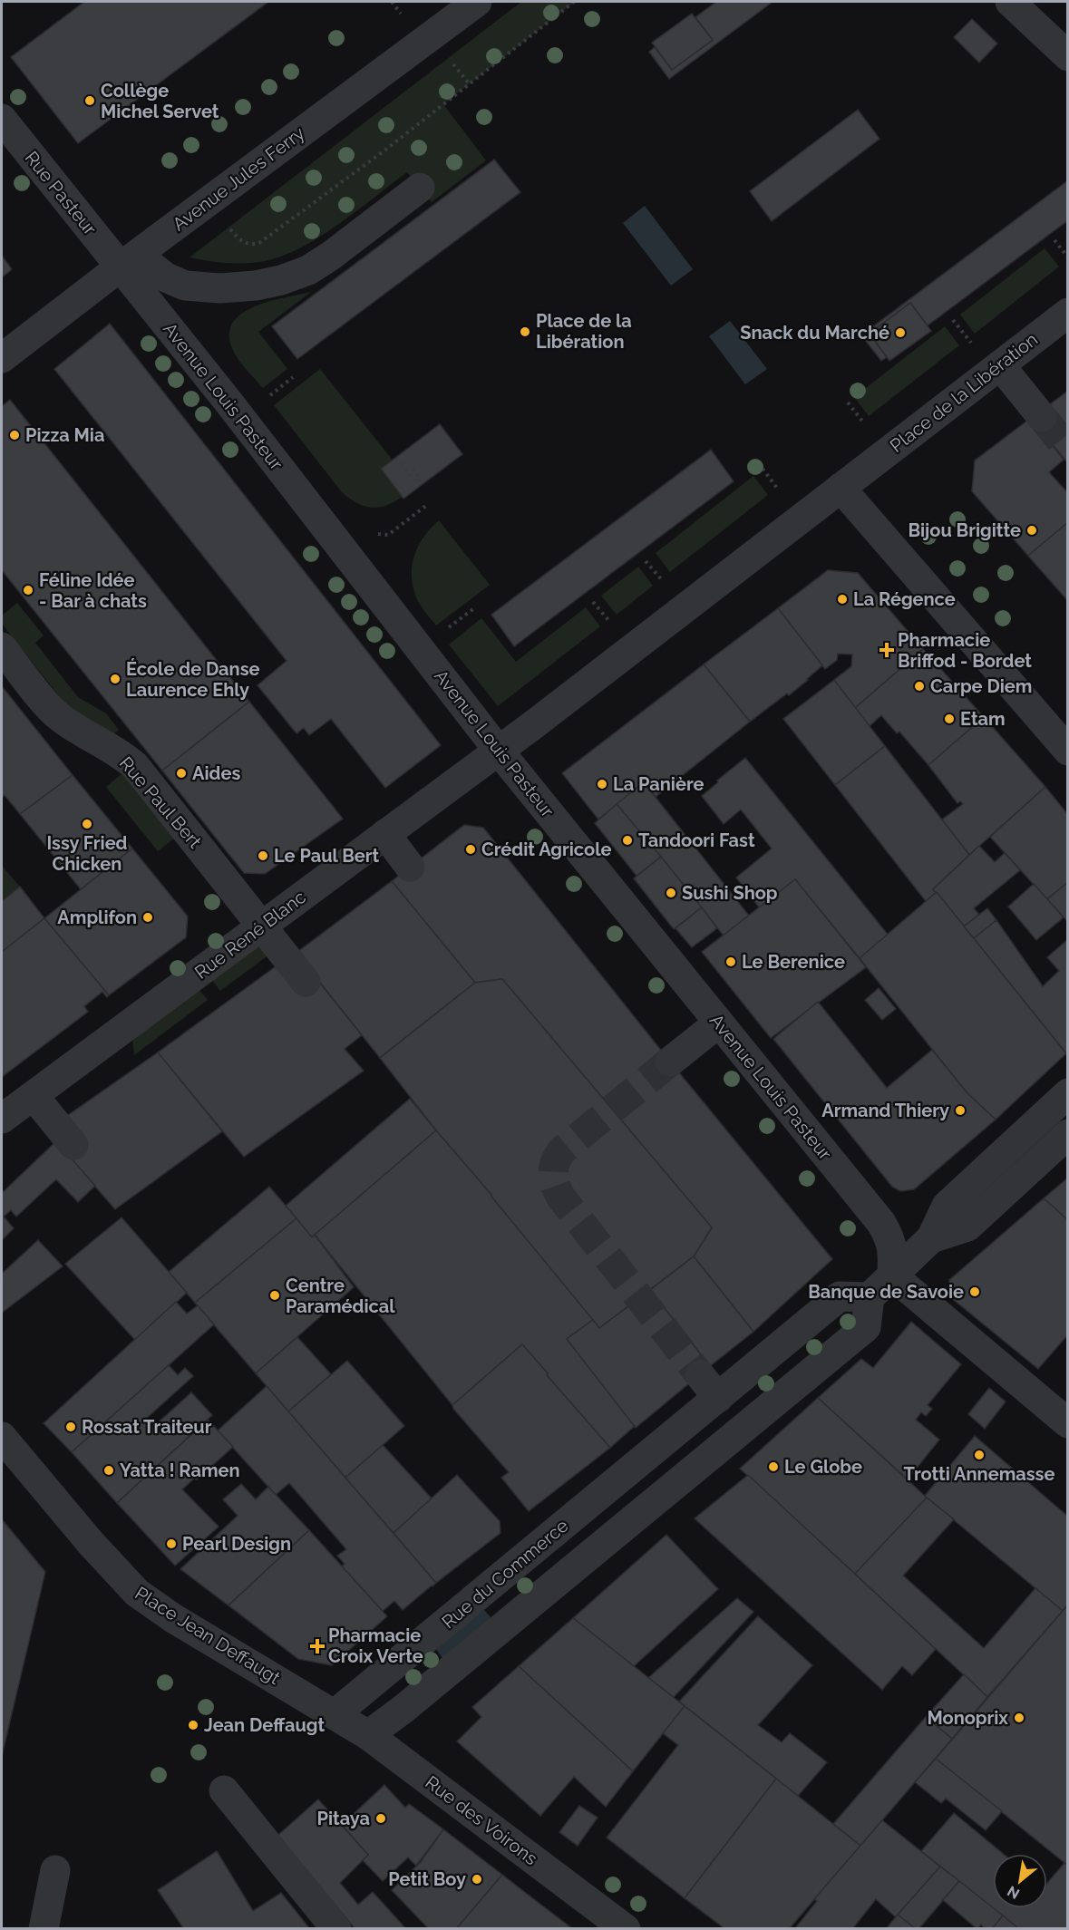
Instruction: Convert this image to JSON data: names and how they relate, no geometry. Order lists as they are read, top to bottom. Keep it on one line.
{"streets":{"street":["Avenue Jules Ferry","Rue Pasteur","Place de la Libération","Avenue Louis Pasteur","Rue Paul Bert","Rue René Blanc","Rue du Commerce","Place Jean Deffaugt","Rue des Voirons"]},"crossings":[["Avenue Jules Ferry","Rue Pasteur"],["Avenue Jules Ferry","Avenue Louis Pasteur"],["Rue Pasteur","Avenue Louis Pasteur"],["Place de la Libération","Avenue Louis Pasteur"],["Place de la Libération","Rue René Blanc"],["Avenue Louis Pasteur","Rue René Blanc"],["Rue Paul Bert","Rue René Blanc"],["Rue du Commerce","Place Jean Deffaugt"],["Rue du Commerce","Rue des Voirons"],["Place Jean Deffaugt","Rue des Voirons"]],"places":{"other":["Collège Michel Servet","Place de la Libération","Snack du Marché","Pizza Mia","Bijou Brigitte","Féline Idée - Bar à chats","La Régence","École de Danse Laurence Ehly","Carpe Diem","Etam","Aides","La Panière","Issy Fried Chicken","Tandoori Fast","Crédit Agricole","Le Paul Bert","Sushi Shop","Amplifon","Le Berenice","Armand Thiery","Banque de Savoie","Centre Paramédical","Rossat Traiteur","Trotti Annemasse","Le Globe","Yatta ! Ramen","Pearl Design","Monoprix","Jean Deffaugt","Pitaya","Petit Boy"],"health":["Pharmacie Briffod - Bordet","Pharmacie Croix Verte"]},"north":"bottom left"}
